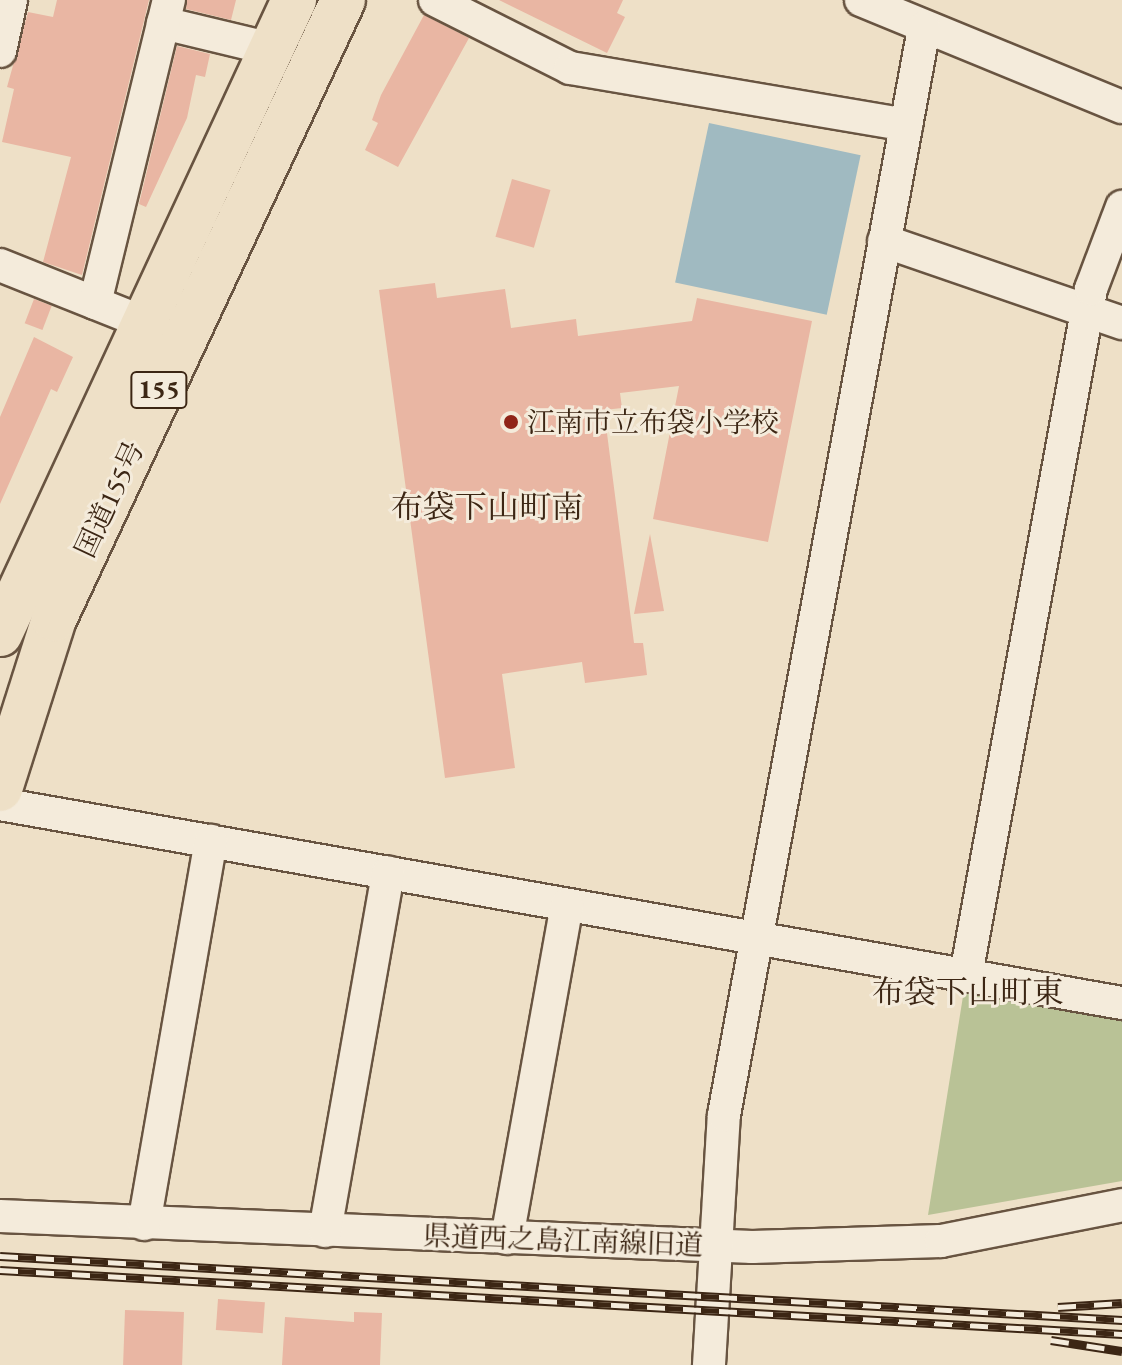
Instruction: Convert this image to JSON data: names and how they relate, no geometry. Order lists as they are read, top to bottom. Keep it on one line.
{"streets":{"highway":["155","国道155号"],"street":["県道西之島江南線旧道"]},"districts":["布袋下山町南","布袋下山町東"],"places":["江南市立布袋小学校"]}
